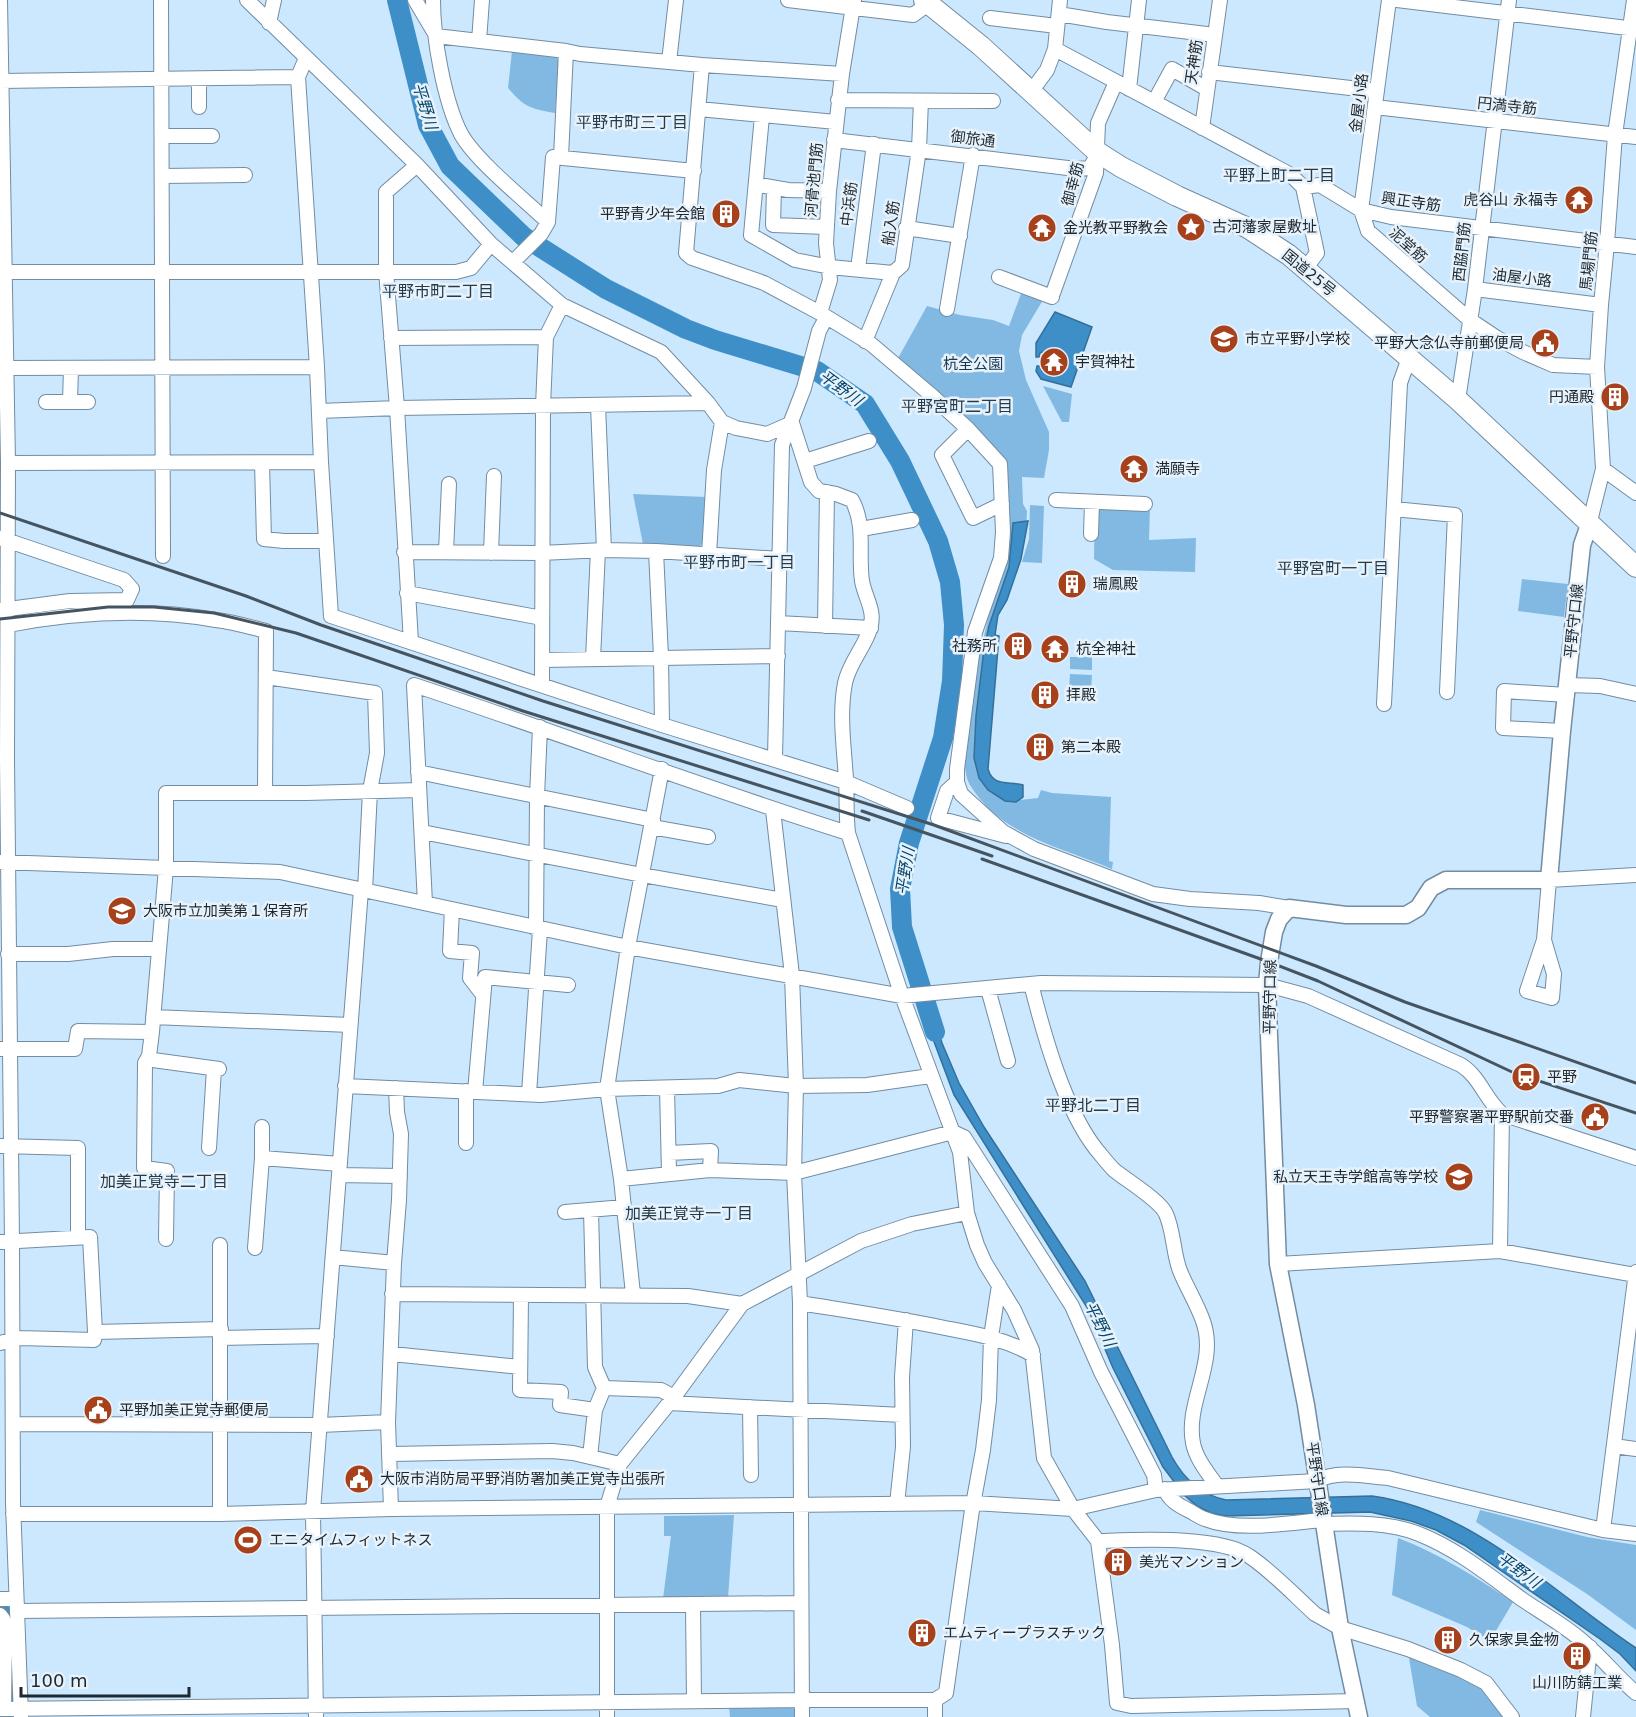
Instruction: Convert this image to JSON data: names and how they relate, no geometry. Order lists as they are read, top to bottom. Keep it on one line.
{"streets":{"highway":["国道25号"],"main road":["平野守口線"],"street":["天神筋","金屋小路","円満寺筋","御旅通","河骨池門筋","御幸筋","興正寺筋","中浜筋","船入筋","泥堂筋","西脇門筋","馬場門筋","油屋小路"]},"crossings":[["金屋小路","円満寺筋"],["金屋小路","興正寺筋"],["金屋小路","泥堂筋"],["円満寺筋","西脇門筋"],["円満寺筋","馬場門筋"],["御旅通","河骨池門筋"],["御旅通","御幸筋"],["御旅通","中浜筋"],["御旅通","船入筋"],["御旅通","国道25号"],["御幸筋","国道25号"],["興正寺筋","泥堂筋"],["興正寺筋","西脇門筋"],["興正寺筋","馬場門筋"],["泥堂筋","西脇門筋"],["泥堂筋","馬場門筋"],["西脇門筋","国道25号"],["西脇門筋","油屋小路"],["馬場門筋","国道25号"],["馬場門筋","油屋小路"],["馬場門筋","平野守口線"],["国道25号","平野守口線"]],"districts":["平野市町三丁目","平野上町二丁目","平野市町二丁目","平野宮町二丁目","平野市町一丁目","平野宮町一丁目","平野北二丁目","加美正覚寺二丁目","加美正覚寺一丁目"],"water":["平野川"],"parks":["杭全公園"],"places":{"temple":["虎谷山 永福寺","金光教平野教会","宇賀神社","満願寺","杭全神社"],"building":["平野青少年会館","円通殿","瑞鳳殿","社務所","拝殿","第二本殿","美光マンション","エムティープラスチック","久保家具金物","山川防錆工業"],"place":["古河藩家屋敷址"],"school or university":["市立平野小学校","大阪市立加美第１保育所","私立天王寺学館高等学校"],"public building":["平野大念仏寺前郵便局","平野警察署平野駅前交番","平野加美正覚寺郵便局","大阪市消防局平野消防署加美正覚寺出張所"],"station":["平野"],"sports":["エニタイムフィットネス"]},"scale_bar":"100 m"}
